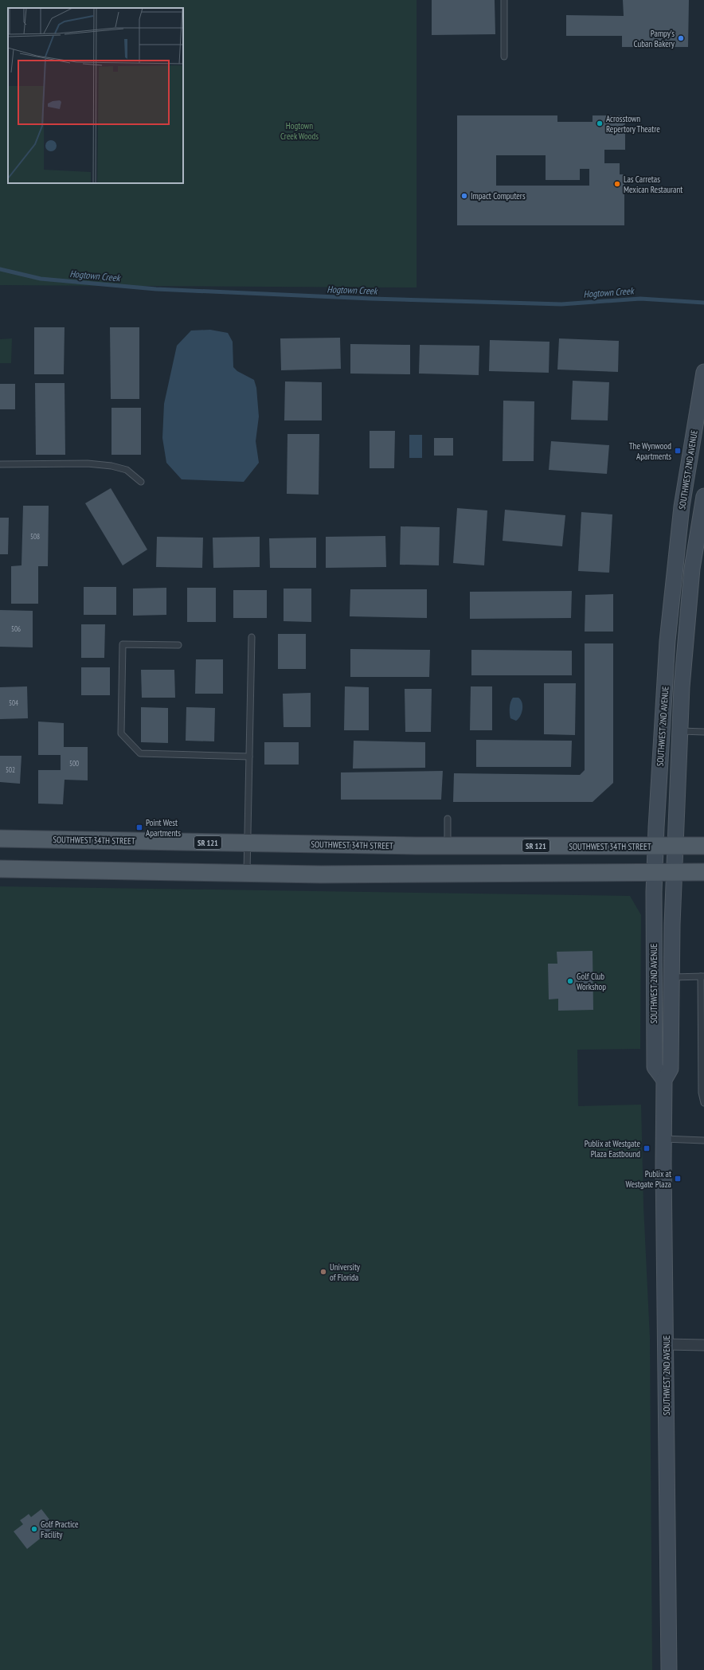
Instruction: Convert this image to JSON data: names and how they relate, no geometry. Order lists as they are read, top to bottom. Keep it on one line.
{"streets":{"main road":["SOUTHWEST 2ND AVENUE","SOUTHWEST 34TH STREET","SR 121"]},"crossings":[["SOUTHWEST 2ND AVENUE","SOUTHWEST 34TH STREET"]],"water":["Hogtown Creek"],"parks":["Hogtown Creek Woods"],"places":{"other":["Pampy's Cuban Bakery","Acrosstown Repertory Theatre","Las Carretas Mexican Restaurant","Impact Computers","Golf Club Workshop","University of Florida","Golf Practice Facility"],"transit":["The Wynwood Apartments","Point West Apartments","Publix at Westgate Plaza Eastbound","Publix at Westgate Plaza"]},"house_numbers":["508","506","504","500","502"]}
